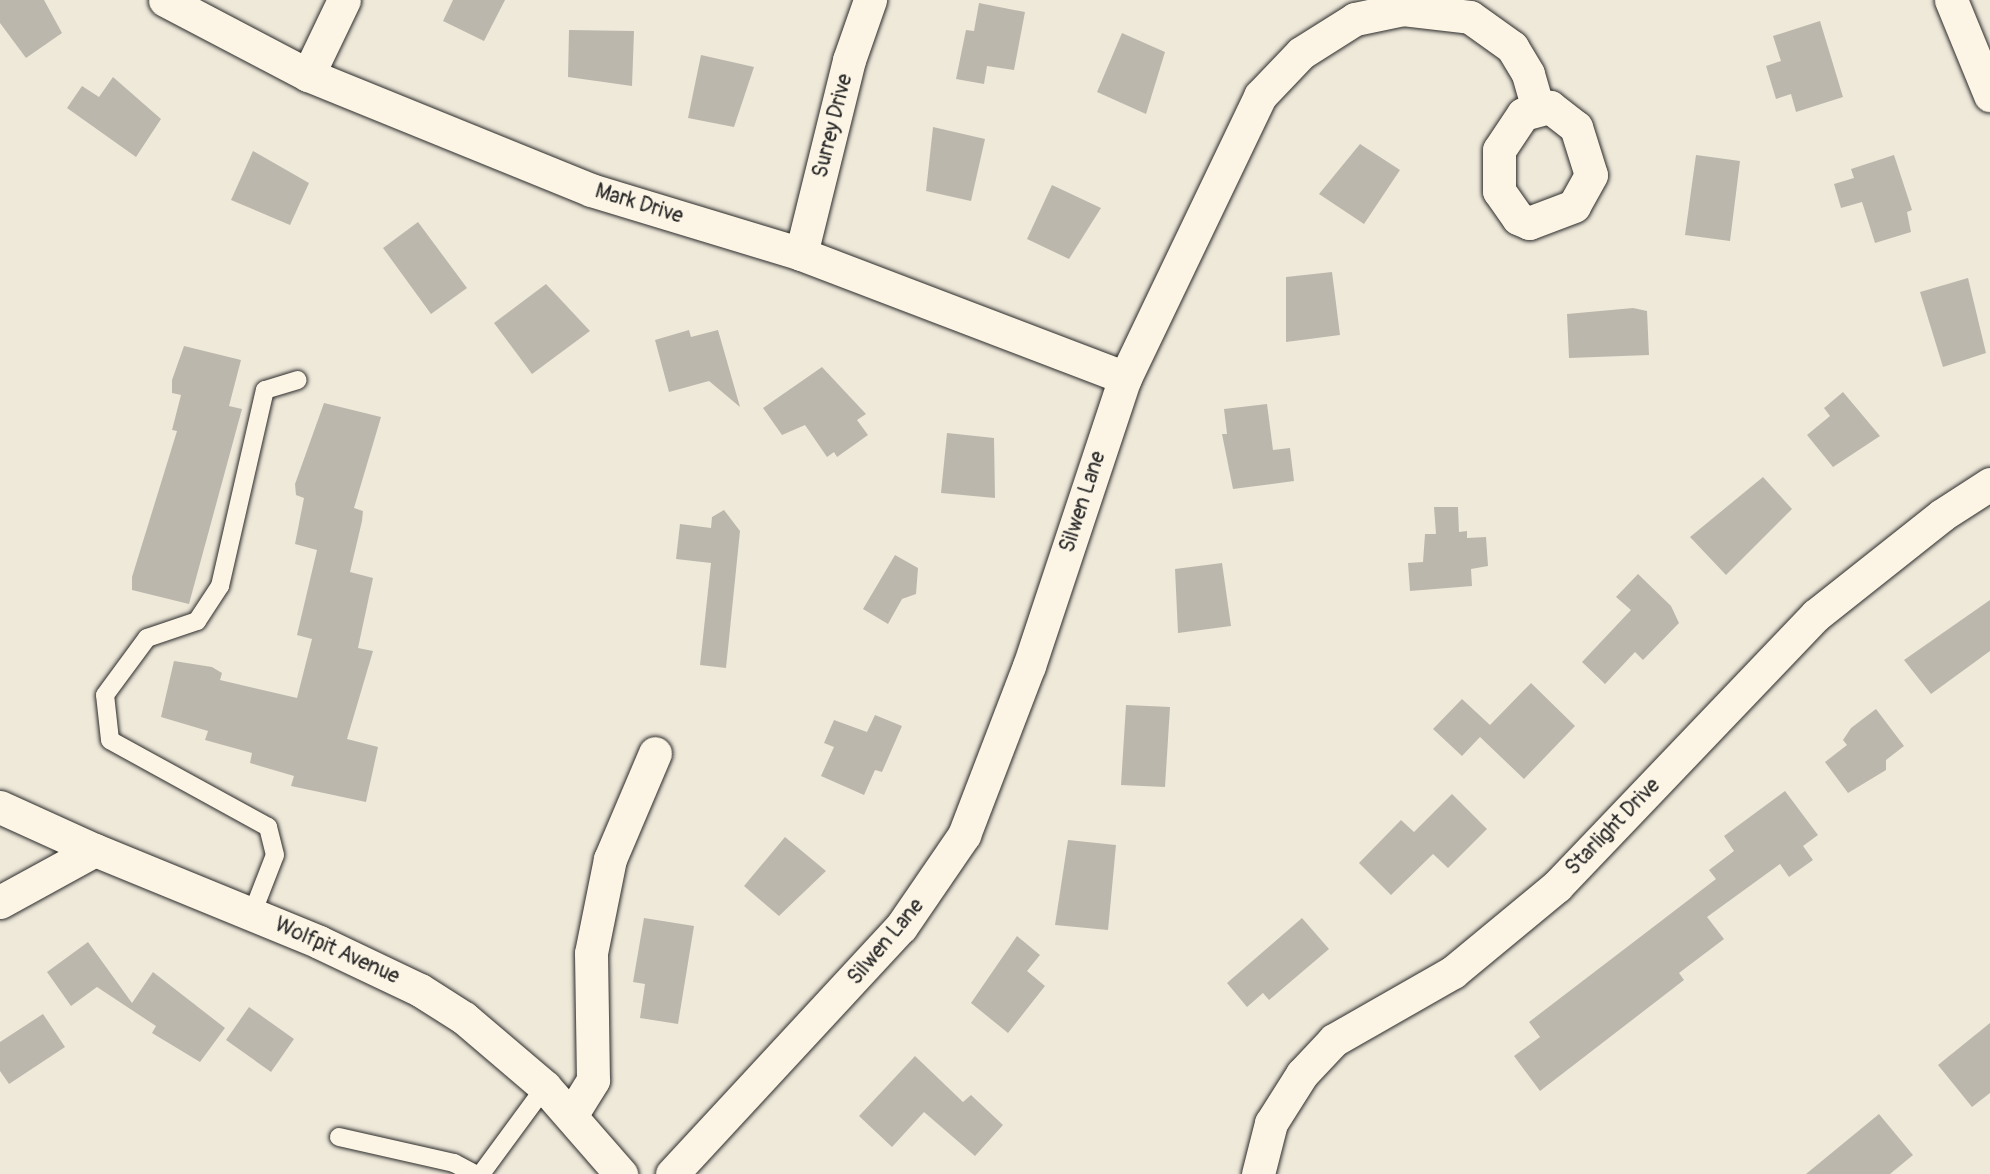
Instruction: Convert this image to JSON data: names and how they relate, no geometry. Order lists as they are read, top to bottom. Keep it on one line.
{"streets":{"street":["Surrey Drive","Mark Drive","Silwen Lane","Starlight Drive","Wolfpit Avenue"]},"crossings":[["Surrey Drive","Mark Drive"],["Mark Drive","Silwen Lane"]]}
